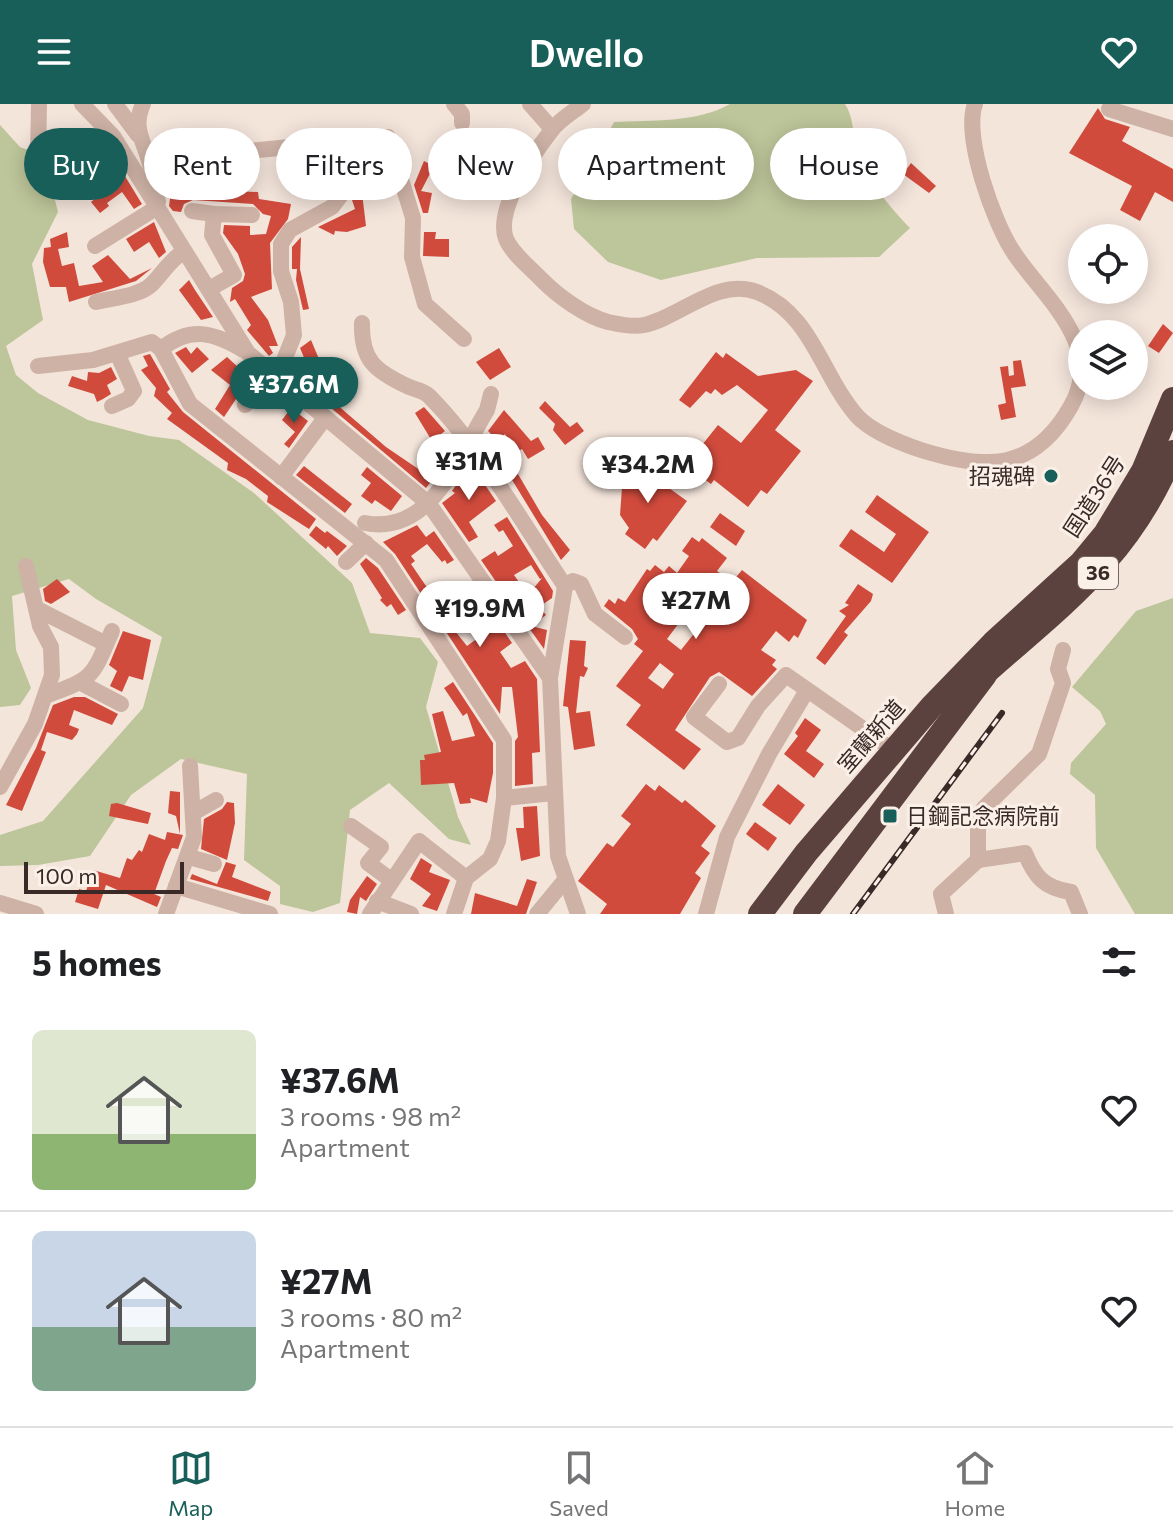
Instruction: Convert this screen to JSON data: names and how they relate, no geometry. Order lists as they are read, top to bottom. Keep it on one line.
{"streets":{"highway":["国道36号","36","室蘭新道"]},"crossings":[["国道36号","室蘭新道"],["36","室蘭新道"]],"places":{"other":["招魂碑"],"transit":["日鋼記念病院前"]},"scale_bar":"100 m","page":{"header":"Dwello","chip":["Buy","Rent","Filters","New","Apartment","House"],"price":["¥37.6M","¥31M","¥34.2M","¥27M","¥19.9M"],"scale":"100 m","heading":"5 homes","list":[{"name":"¥37.6M","note":"3 rooms · 98 m² · Apartment"},{"name":"¥27M","note":"3 rooms · 80 m² · Apartment"}],"tabs":["Map","Saved","Home"]}}
